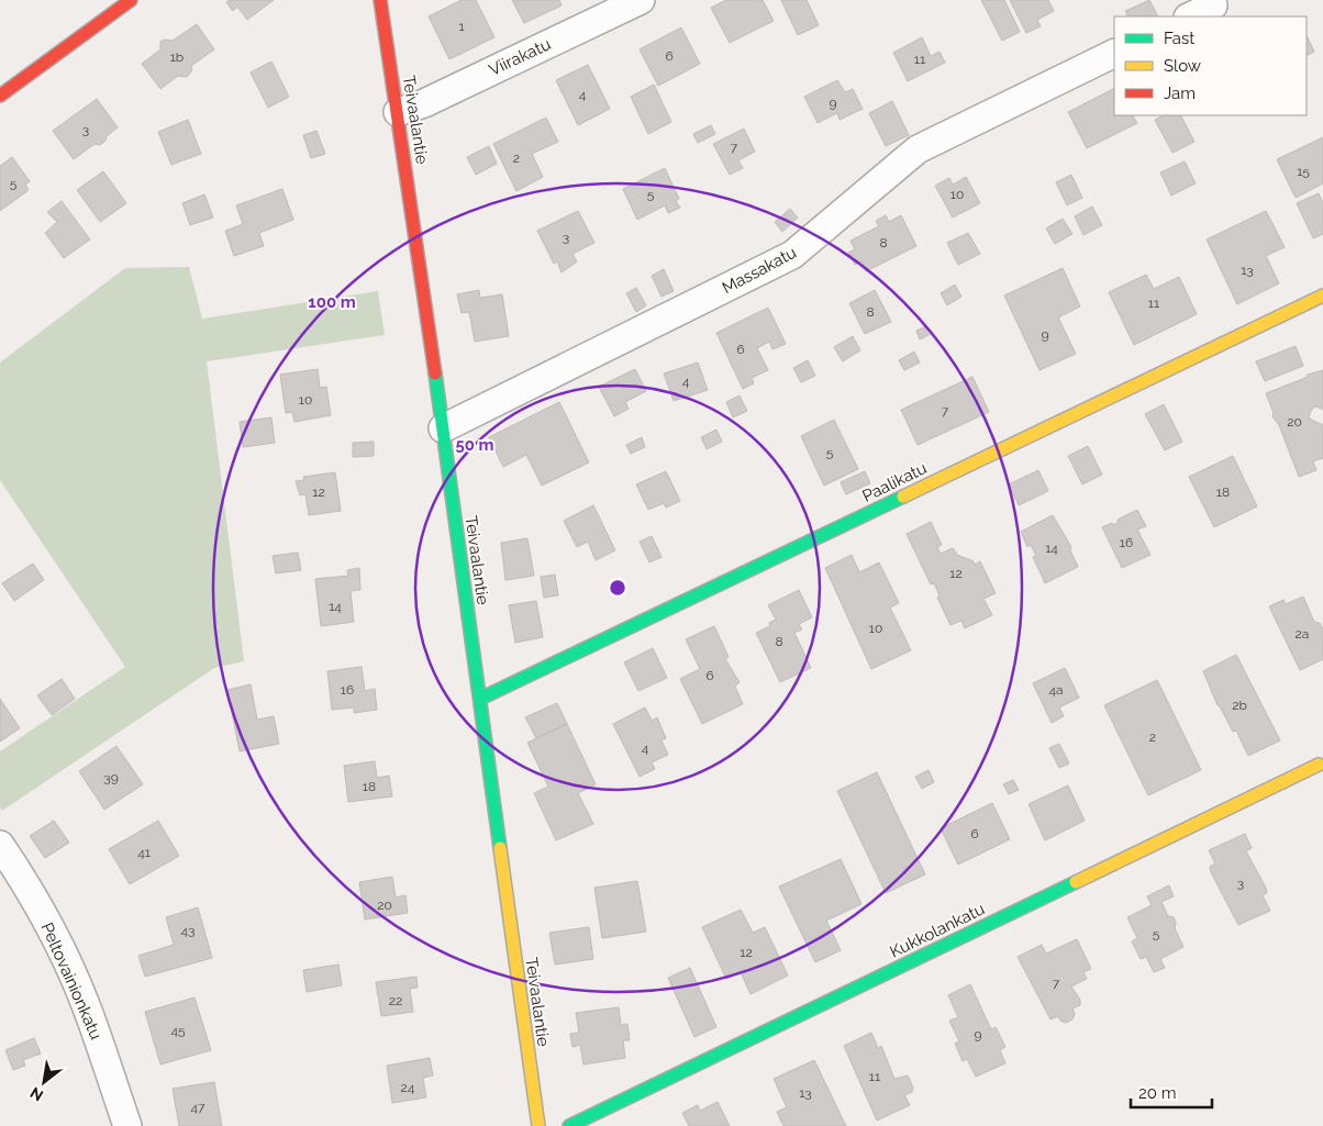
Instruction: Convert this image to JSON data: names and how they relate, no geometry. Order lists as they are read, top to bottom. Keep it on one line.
{"streets":{"street":["Viirakatu","Teivaalantie","Massakatu","Paalikatu","Kukkolankatu","Peltovainionkatu"]},"crossings":[["Viirakatu","Teivaalantie"],["Teivaalantie","Massakatu"],["Teivaalantie","Paalikatu"]],"house_numbers":["1","6","1b","11","4","9","3","7","2","15","5","5","10","3","8","13","11","8","9","6","4","10","7","20","5","12","18","16","14","12","14","10","2a","8","6","16","4a","2b","2","4","39","18","6","41","3","20","43","5","12","7","22","45","9","11","24","13","47"],"legend":["Fast","Slow","Jam"],"scale_bar":"20 m","north":"bottom left","rings":["100 m","50 m"]}
